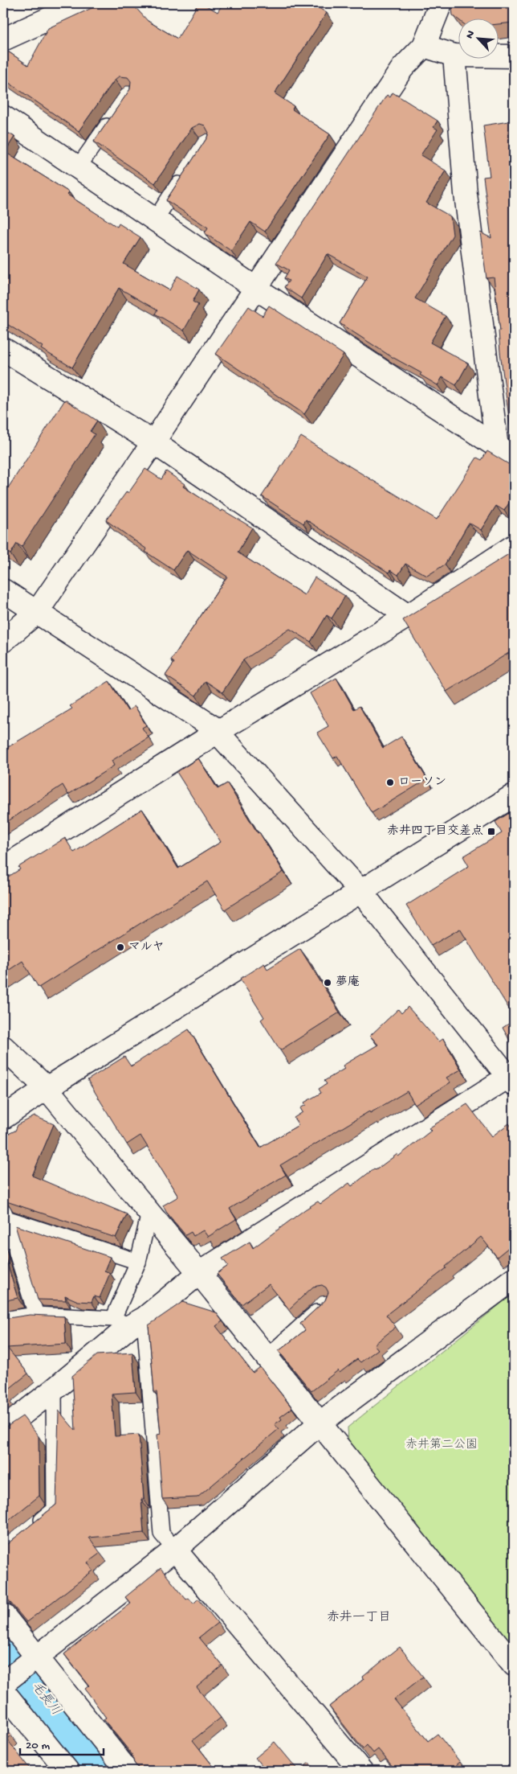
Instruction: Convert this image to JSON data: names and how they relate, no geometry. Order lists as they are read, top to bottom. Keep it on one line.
{"districts":["赤井一丁目"],"water":["毛長川"],"parks":["赤井第二公園"],"places":{"other":["ローソン","マルヤ","夢庵"],"transit":["赤井四丁目交差点"]},"scale_bar":"20 m","north":"top left"}
